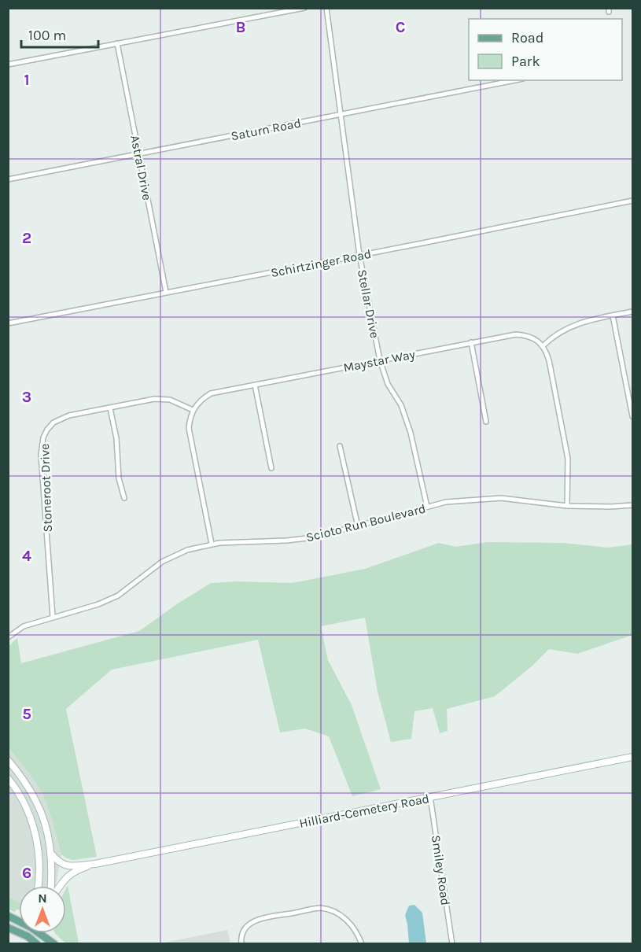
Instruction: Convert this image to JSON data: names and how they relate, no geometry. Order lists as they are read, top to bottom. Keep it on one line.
{"streets":{"main road":["Hilliard-Cemetery Road"],"street":["Saturn Road","Astral Drive","Schirtzinger Road","Stellar Drive","Maystar Way","Stoneroot Drive","Scioto Run Boulevard","Smiley Road"]},"crossings":[["Saturn Road","Astral Drive"],["Saturn Road","Stellar Drive"],["Astral Drive","Schirtzinger Road"],["Schirtzinger Road","Stellar Drive"],["Stellar Drive","Maystar Way"],["Stellar Drive","Scioto Run Boulevard"],["Maystar Way","Stoneroot Drive"],["Stoneroot Drive","Scioto Run Boulevard"],["Hilliard-Cemetery Road","Smiley Road"]],"legend":["Road","Park"],"scale_bar":"100 m","north":"top","grid":{"columns":["B","C"],"rows":["1","2","3","4","5","6"]}}
